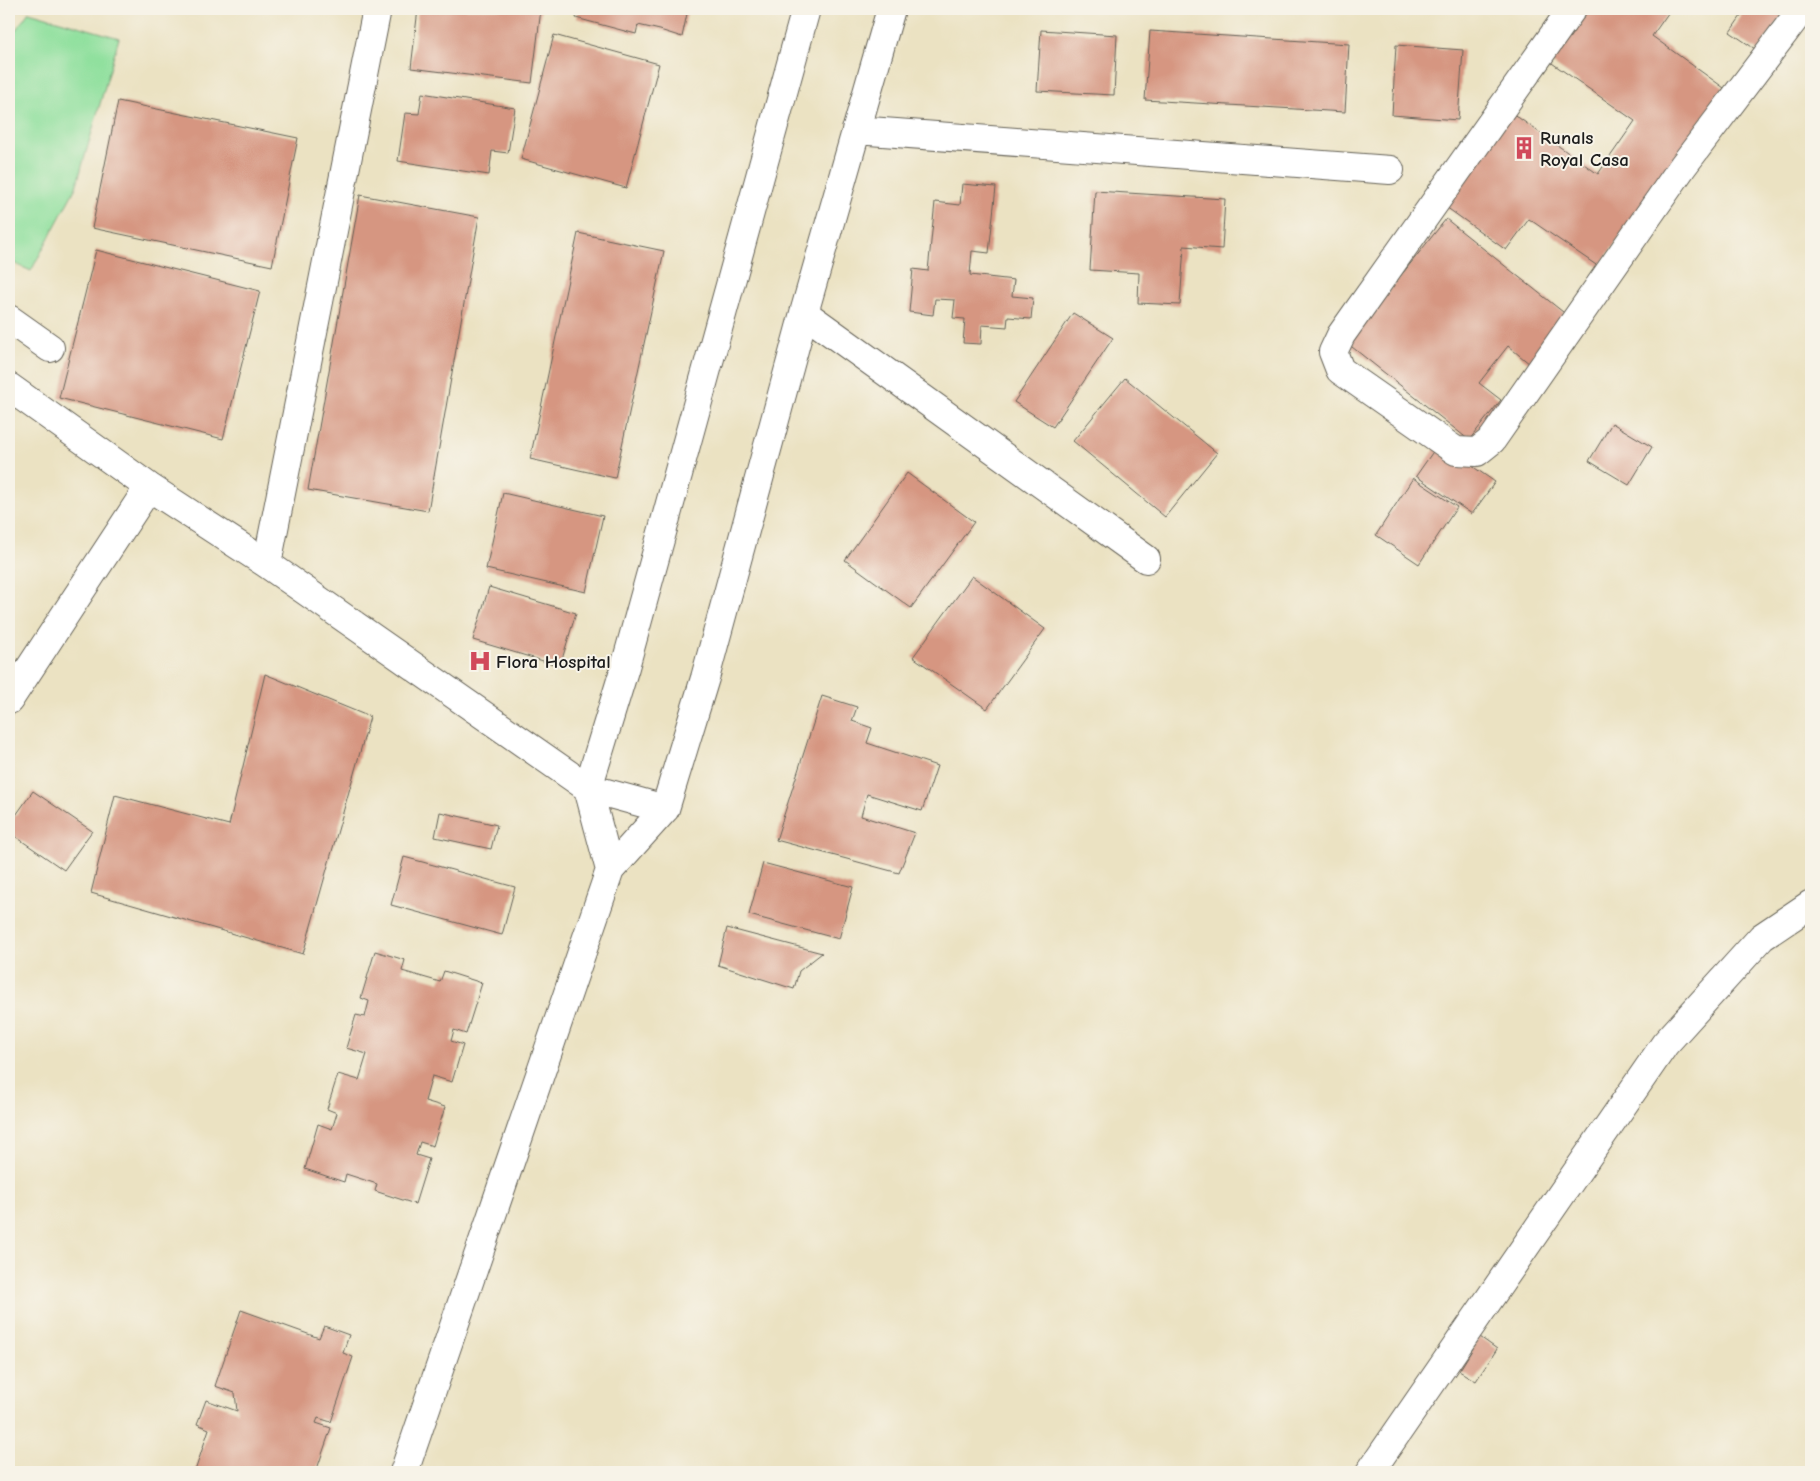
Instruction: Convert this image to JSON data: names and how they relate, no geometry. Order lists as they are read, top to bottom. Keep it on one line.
{"places":{"building":["Runals Royal Casa"],"hospital":["Flora Hospital"]}}
